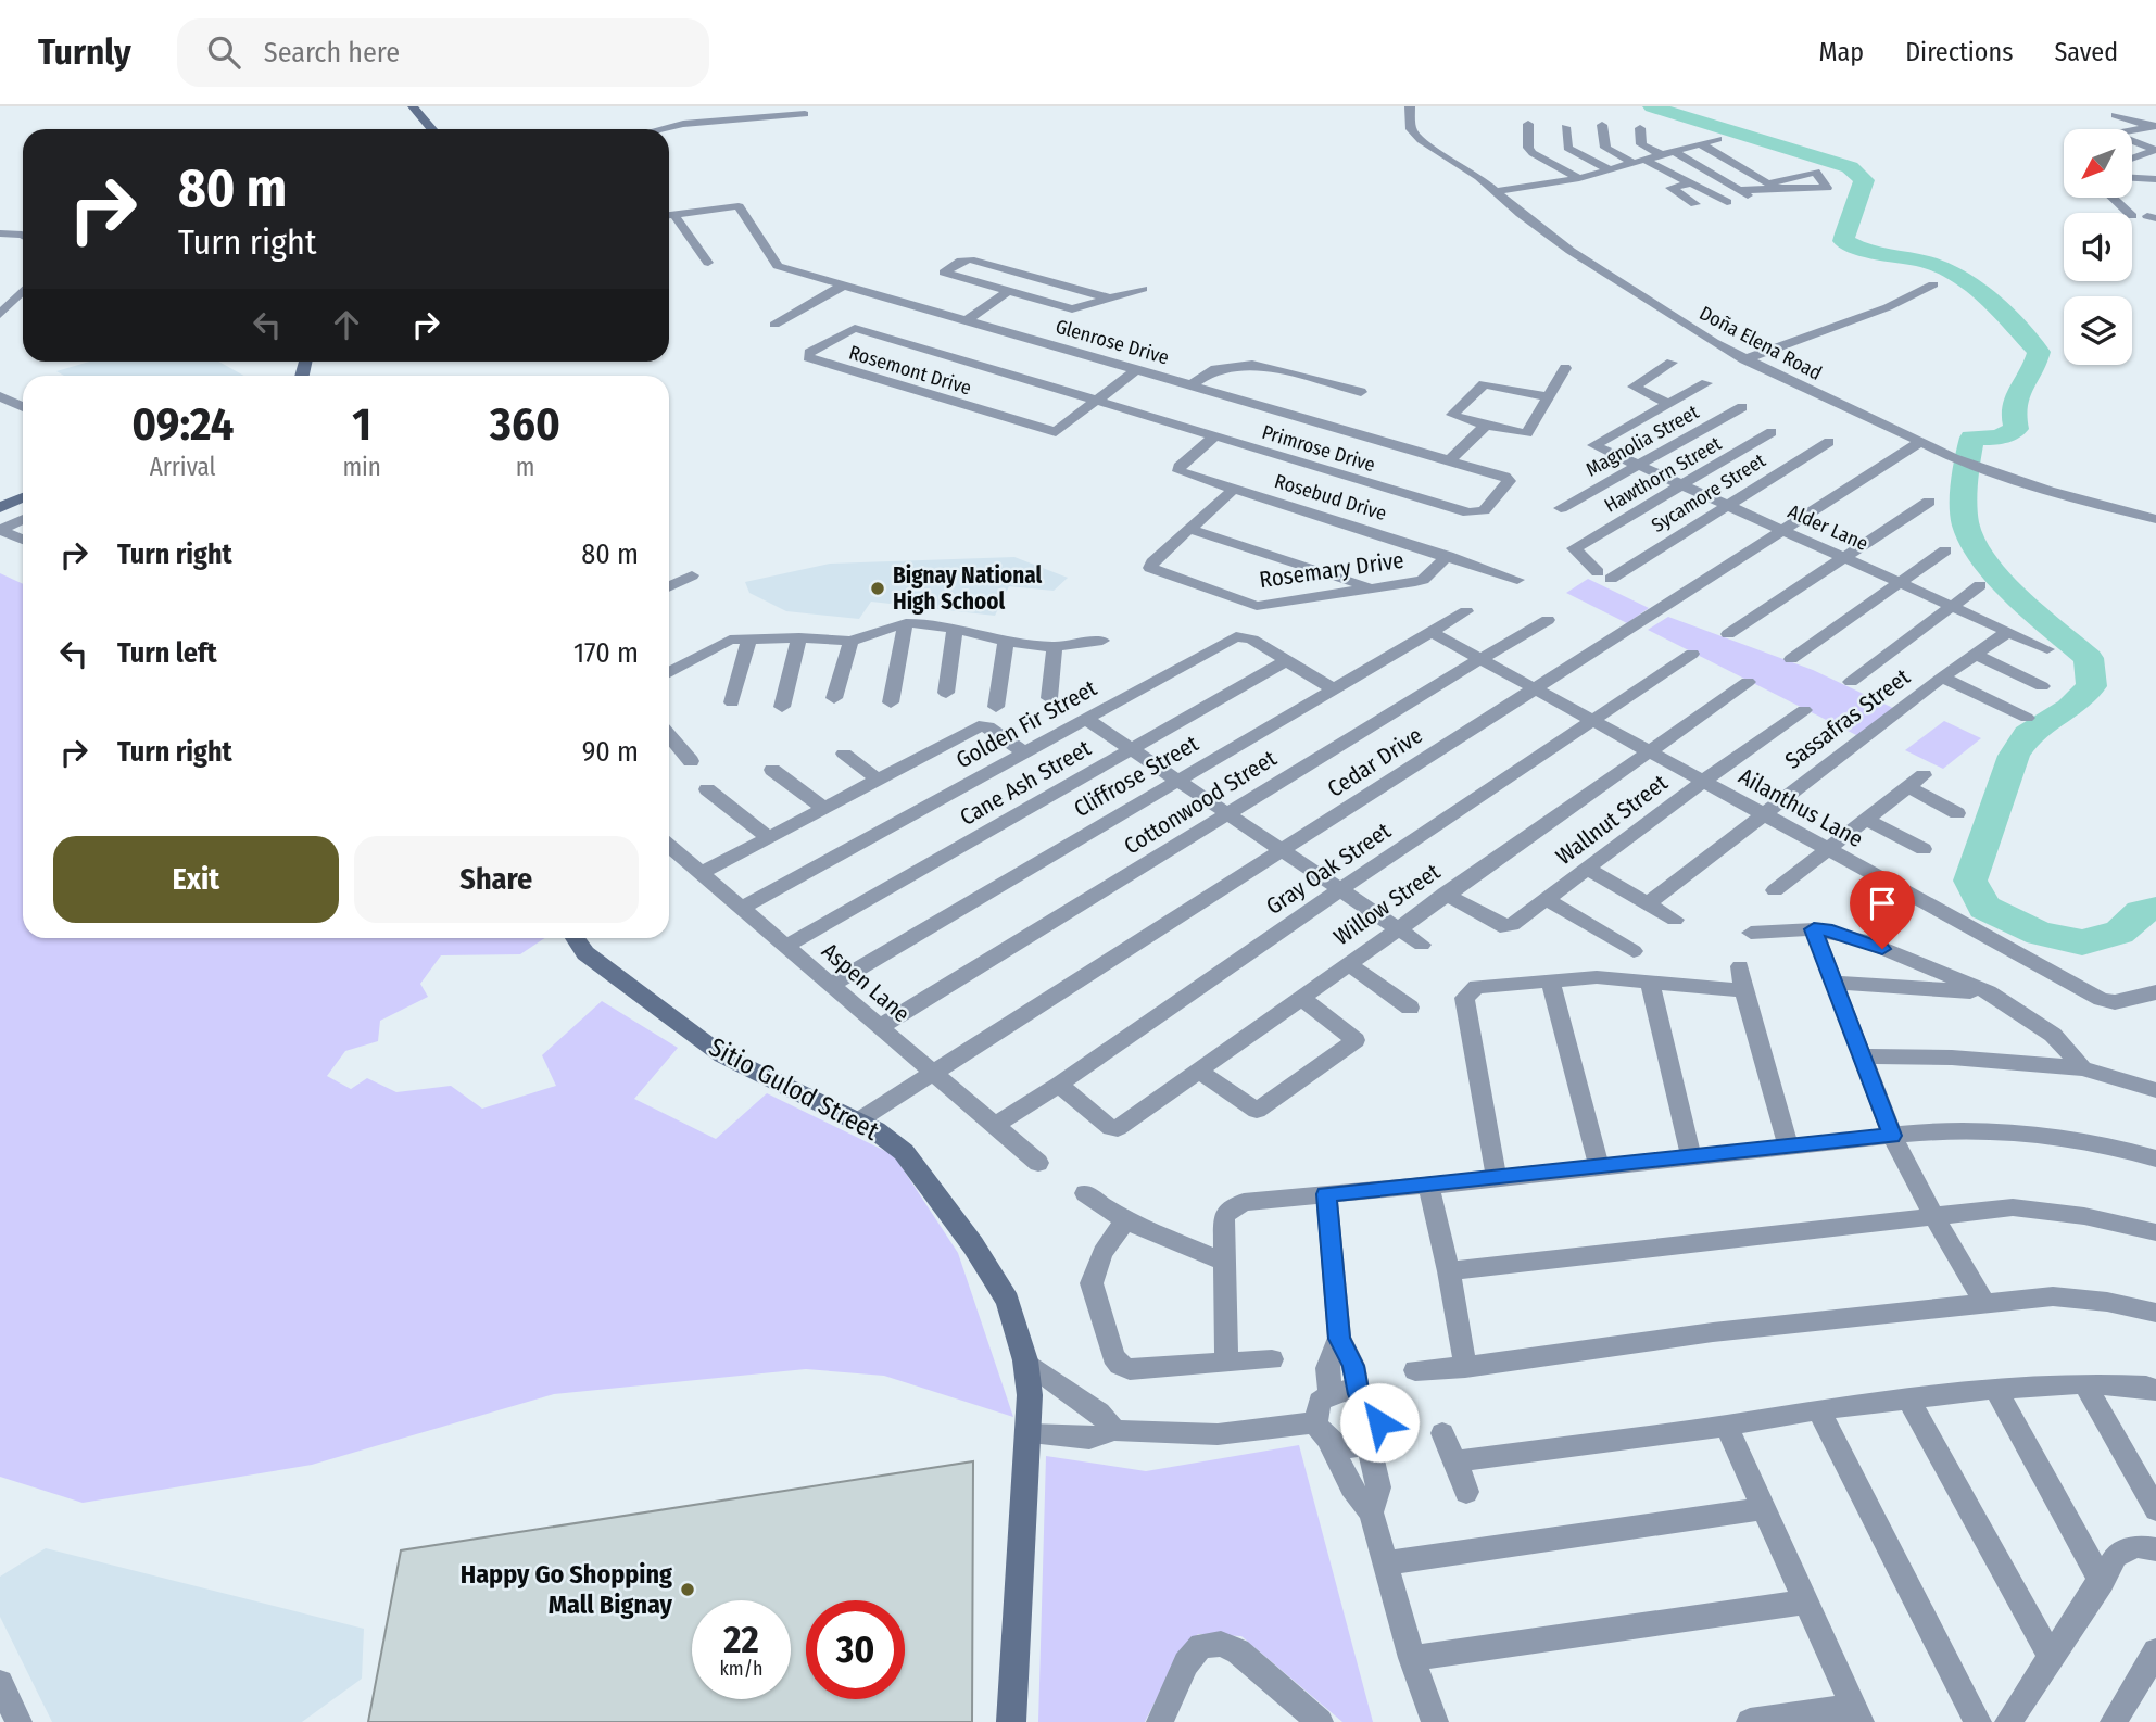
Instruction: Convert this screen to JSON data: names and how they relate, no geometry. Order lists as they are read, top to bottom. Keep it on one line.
{"streets":{"main road":["Sitio Gulod Street"],"street":["Glenrose Drive","Doña Elena Road","Rosemont Drive","Magnolia Street","Primrose Drive","Hawthorn Street","Sycamore Street","Rosebud Drive","Alder Lane","Rosemary Drive","Sassafras Street","Golden Fir Street","Cedar Drive","Cliffrose Street","Cane Ash Street","Cottonwood Street","Ailanthus Lane","Wallnut Street","Gray Oak Street","Willow Street","Aspen Lane"]},"crossings":[["Glenrose Drive","Primrose Drive"],["Doña Elena Road","Cedar Drive"],["Rosemont Drive","Primrose Drive"],["Magnolia Street","Alder Lane"],["Primrose Drive","Rosebud Drive"],["Hawthorn Street","Sycamore Street"],["Hawthorn Street","Alder Lane"],["Sycamore Street","Alder Lane"],["Rosebud Drive","Rosemary Drive"],["Alder Lane","Sassafras Street"],["Alder Lane","Cedar Drive"],["Sassafras Street","Ailanthus Lane"],["Golden Fir Street","Cliffrose Street"],["Golden Fir Street","Cane Ash Street"],["Golden Fir Street","Aspen Lane"],["Cedar Drive","Ailanthus Lane"],["Cedar Drive","Aspen Lane"],["Cedar Drive","Sitio Gulod Street"],["Cliffrose Street","Ailanthus Lane"],["Cliffrose Street","Aspen Lane"],["Cane Ash Street","Aspen Lane"],["Cottonwood Street","Ailanthus Lane"],["Cottonwood Street","Aspen Lane"],["Ailanthus Lane","Wallnut Street"],["Ailanthus Lane","Gray Oak Street"],["Ailanthus Lane","Willow Street"],["Wallnut Street","Willow Street"],["Gray Oak Street","Willow Street"],["Gray Oak Street","Aspen Lane"]],"places":["Bignay National High School","Happy Go Shopping Mall Bignay"],"north":"bottom left","page":{"header":"Turnly","search":"Search here","nav":["Map","Directions","Saved"],"turn":["80 m","Turn right"],"eta":["09:24","Arrival","1","min","360","m"],"list":[{"name":"Turn right","value":"80 m"},{"name":"Turn left","value":"170 m"},{"name":"Turn right","value":"90 m"}],"buttons":["Exit","Share"],"speed":"22 km/h","limit":"30"}}
